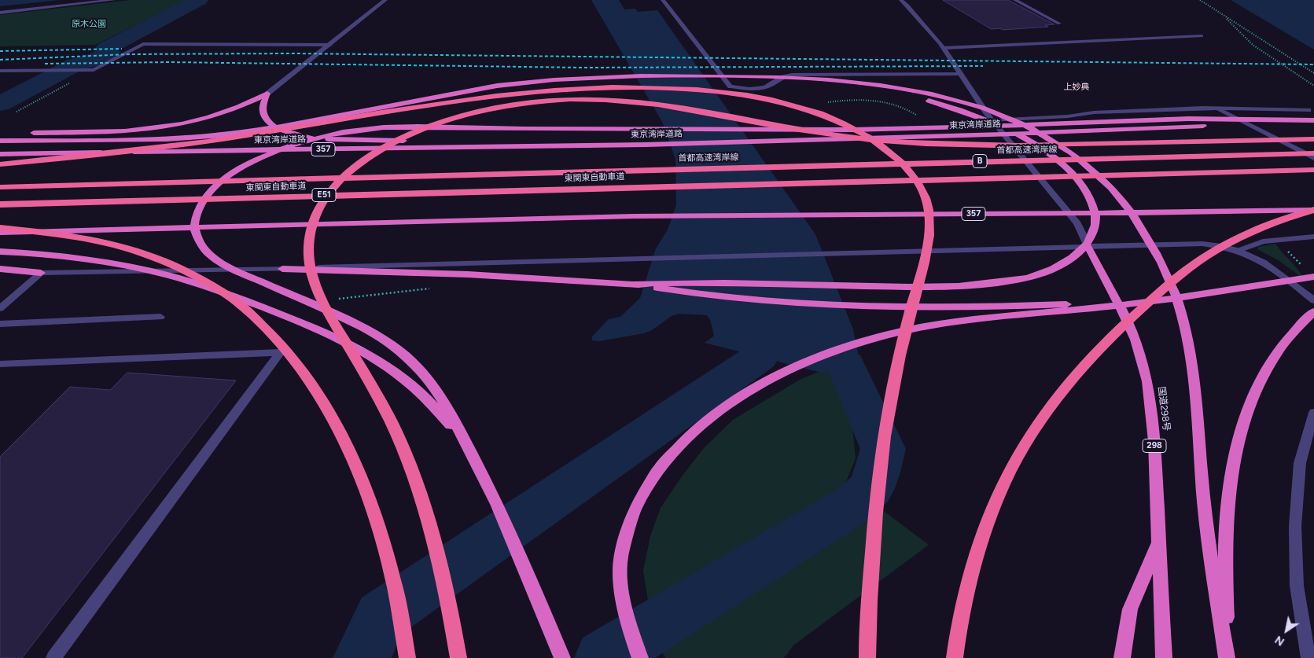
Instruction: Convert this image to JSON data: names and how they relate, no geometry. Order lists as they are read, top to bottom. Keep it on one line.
{"streets":{"highway":["東京湾岸道路","357","首都高速湾岸線","B","東関東自動車道","E51","国道298号","298"]},"crossings":[["首都高速湾岸線","東関東自動車道"],["B","東関東自動車道"]],"districts":["上妙典"],"parks":["原木公園"],"north":"bottom left"}
